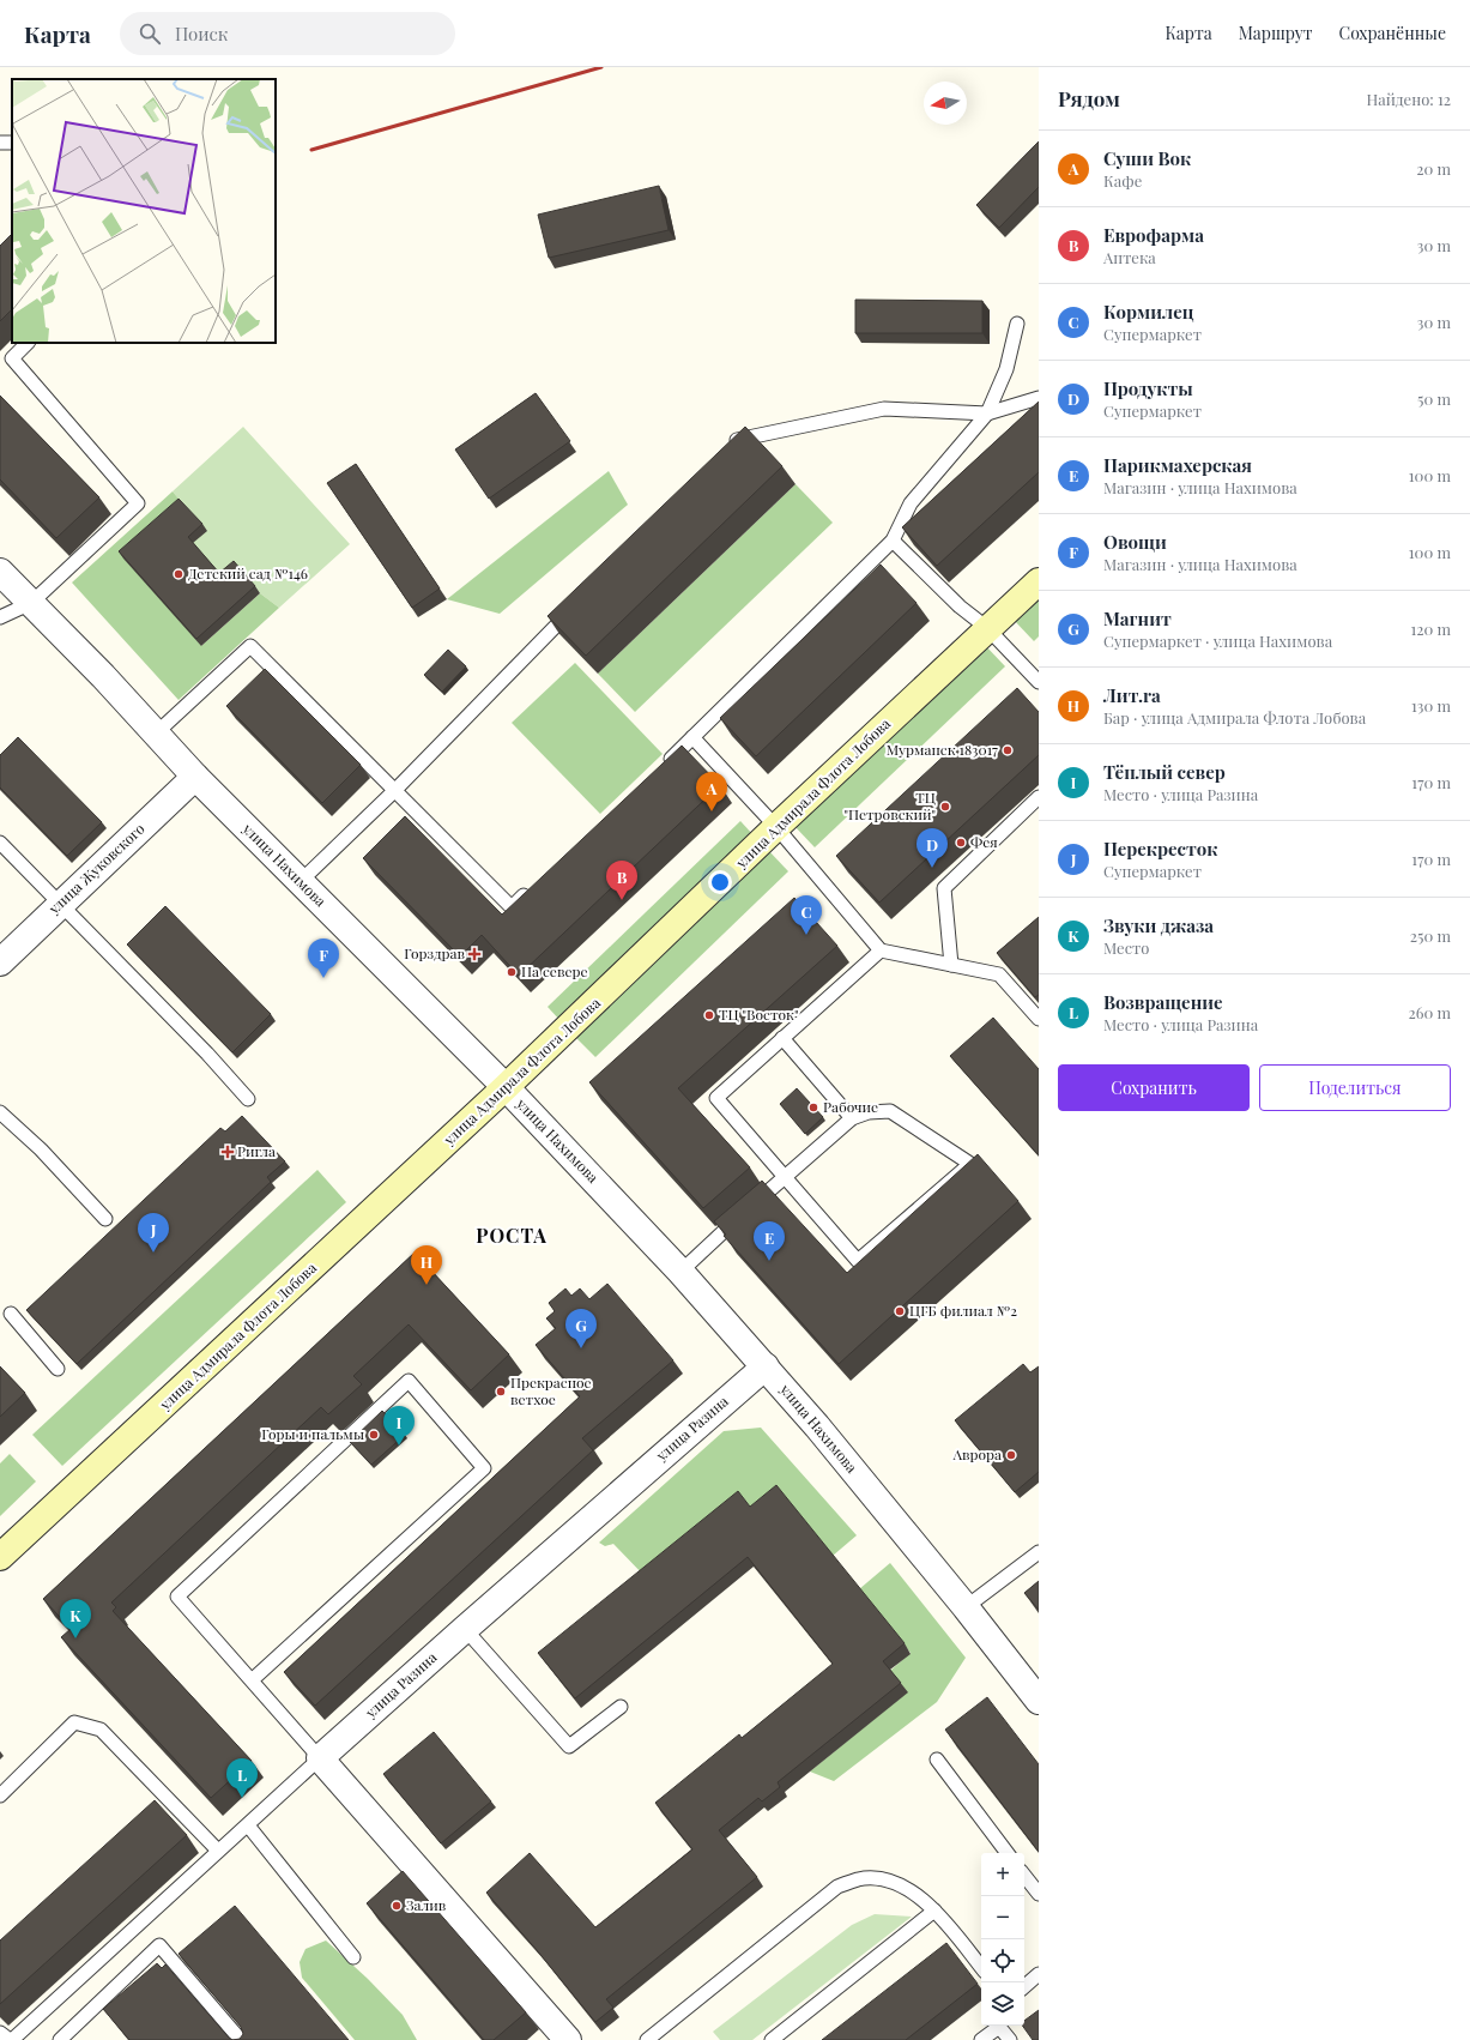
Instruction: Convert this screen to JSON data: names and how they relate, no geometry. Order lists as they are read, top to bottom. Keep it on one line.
{"streets":{"street":["улица Адмирала Флота Лобова","улица Нахимова","улица Жуковского","улица Разина"]},"crossings":[["улица Адмирала Флота Лобова","улица Нахимова"],["улица Нахимова","улица Жуковского"],["улица Нахимова","улица Разина"]],"districts":["РОСТА"],"places":{"other":["Детский сад №146","Мурманск 183017","ТЦ \"Петровский\"","Фея","На севере","ТЦ \"Восток\"","Рабочие","ЦГБ филиал №2","Прекрасное ветхое","Горы и пальмы","Аврора","Залив"],"health":["Горздрав","Ригла"]},"north":"left","page":{"header":"Карта","search":"Поиск","nav":["Карта","Маршрут","Сохранённые"],"heading":["Рядом","Найдено: 12"],"list":[{"mark":"A","name":"Суши Вок","note":"Кафе","value":"20 m"},{"mark":"B","name":"Еврофарма","note":"Аптека","value":"30 m"},{"mark":"C","name":"Кормилец","note":"Супермаркет","value":"30 m"},{"mark":"D","name":"Продукты","note":"Супермаркет","value":"50 m"},{"mark":"E","name":"Парикмахерская","note":"Магазин · улица Нахимова","value":"100 m"},{"mark":"F","name":"Овощи","note":"Магазин · улица Нахимова","value":"100 m"},{"mark":"G","name":"Магнит","note":"Супермаркет · улица Нахимова","value":"120 m"},{"mark":"H","name":"Лит.ra","note":"Бар · улица Адмирала Флота Лобова","value":"130 m"},{"mark":"I","name":"Тёплый север","note":"Место · улица Разина","value":"170 m"},{"mark":"J","name":"Перекресток","note":"Супермаркет","value":"170 m"},{"mark":"K","name":"Звуки джаза","note":"Место","value":"250 m"},{"mark":"L","name":"Возвращение","note":"Место · улица Разина","value":"260 m"}],"pins":["A","D","B","C","F","J","E","H","G","I","K","L"],"buttons":["Сохранить","Поделиться"],"map_buttons":["+","−"]}}
